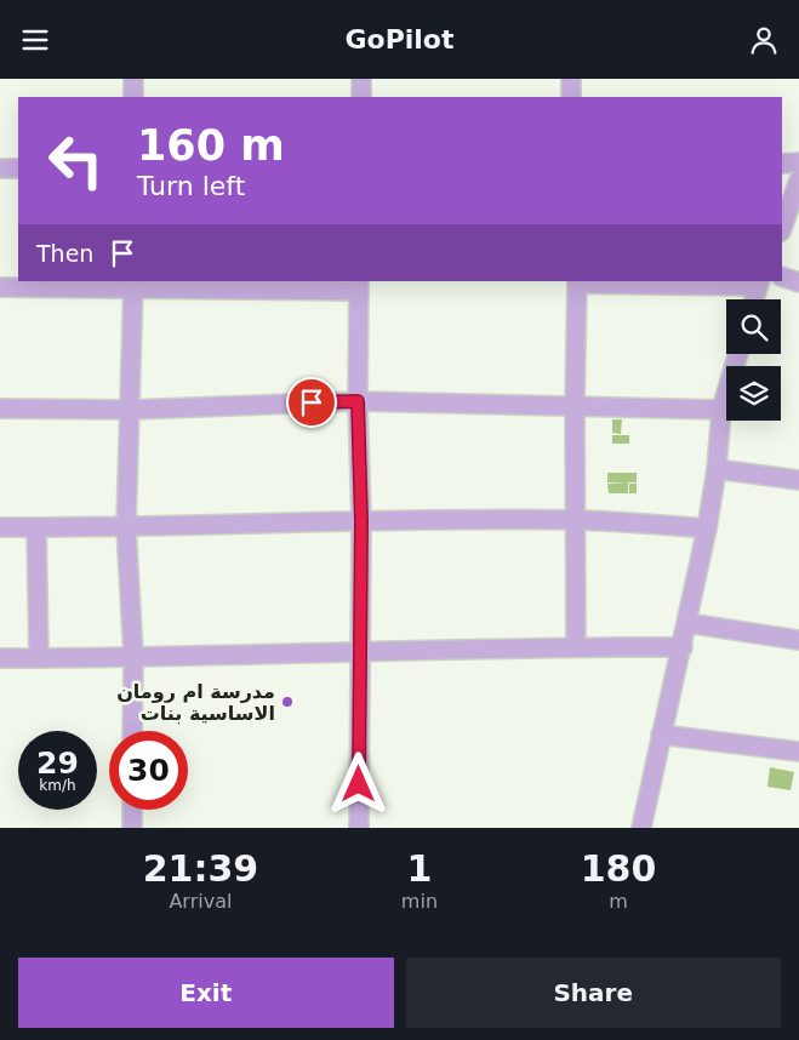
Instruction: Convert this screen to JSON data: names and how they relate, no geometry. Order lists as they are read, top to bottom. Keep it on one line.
{"places":["مدرسة ام رومان الاساسية بنات"],"page":{"header":"GoPilot","turn":["160 m","Turn left"],"then":"Then","speed":"29 km/h","limit":"30","eta":["21:39","Arrival","1","min","180","m"],"buttons":["Exit","Share"]}}
